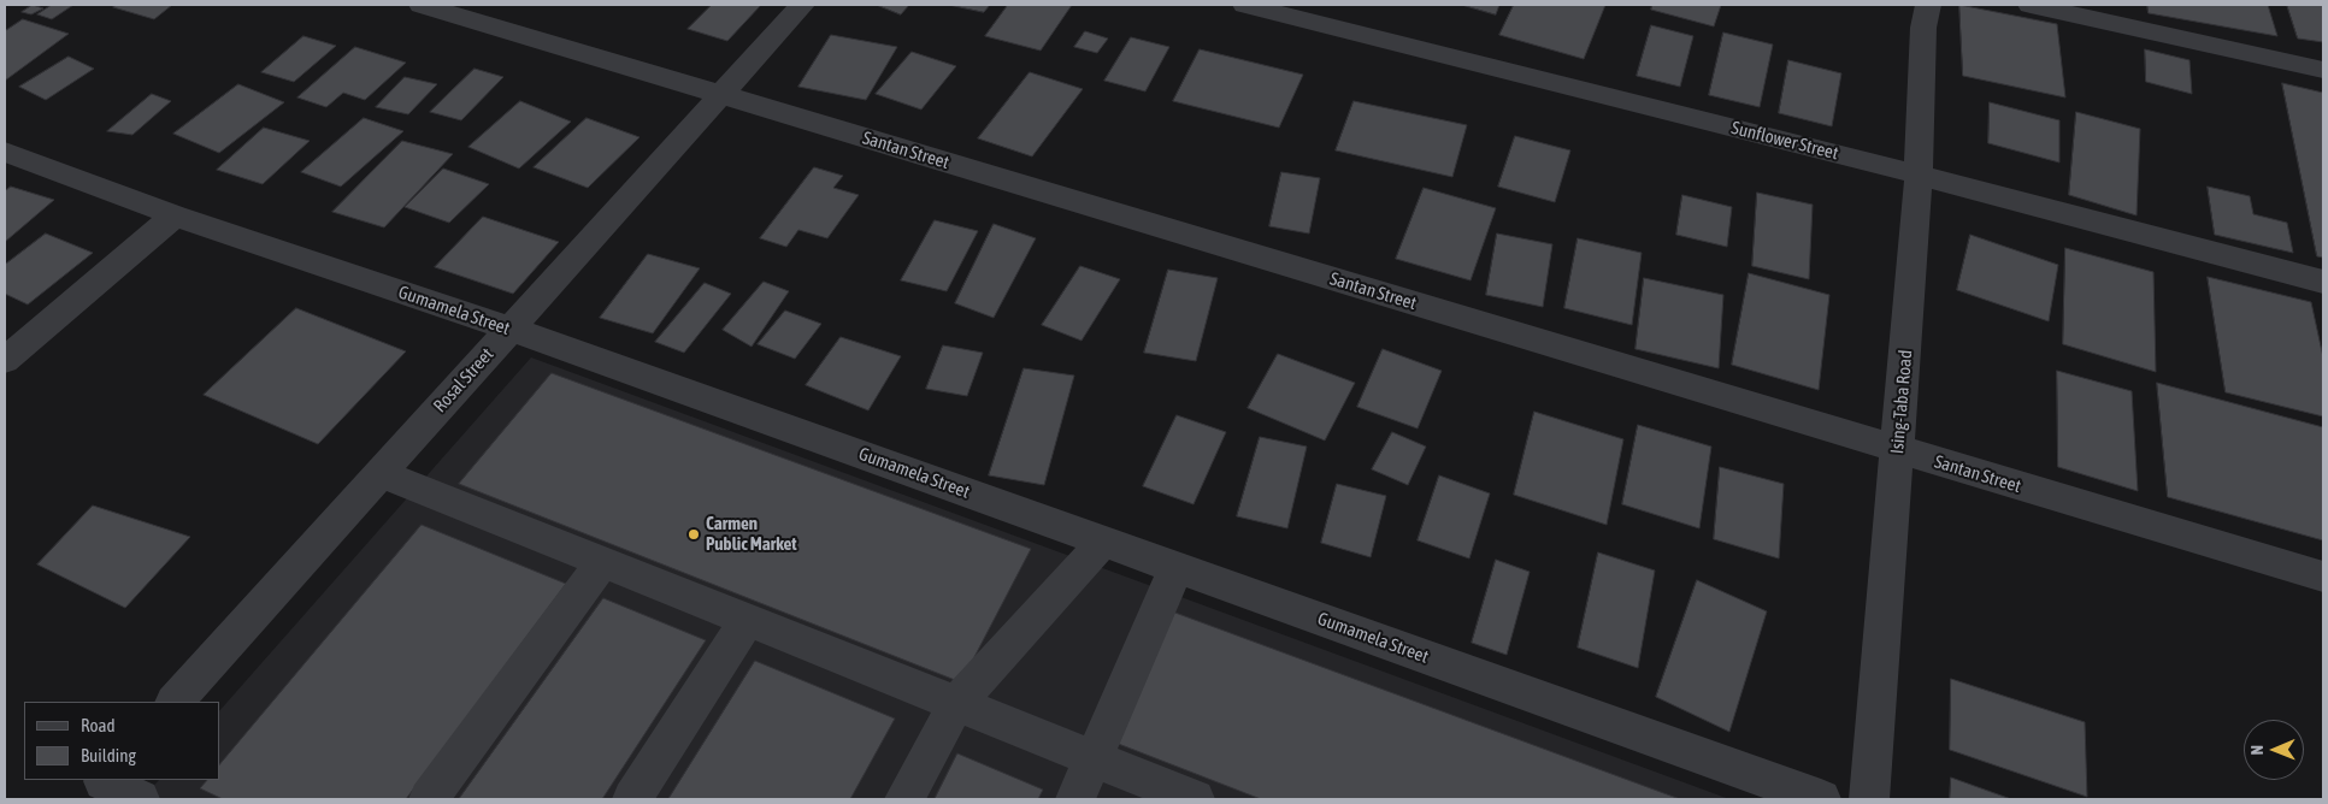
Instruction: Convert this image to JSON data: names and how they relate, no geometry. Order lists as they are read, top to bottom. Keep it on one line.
{"streets":{"street":["Sunflower Street","Santan Street","Gumamela Street","Rosal Street","Ising-Taba Road"]},"crossings":[["Sunflower Street","Ising-Taba Road"],["Santan Street","Rosal Street"],["Santan Street","Ising-Taba Road"],["Gumamela Street","Rosal Street"]],"places":["Carmen Public Market"],"legend":["Road","Building"],"north":"left"}
